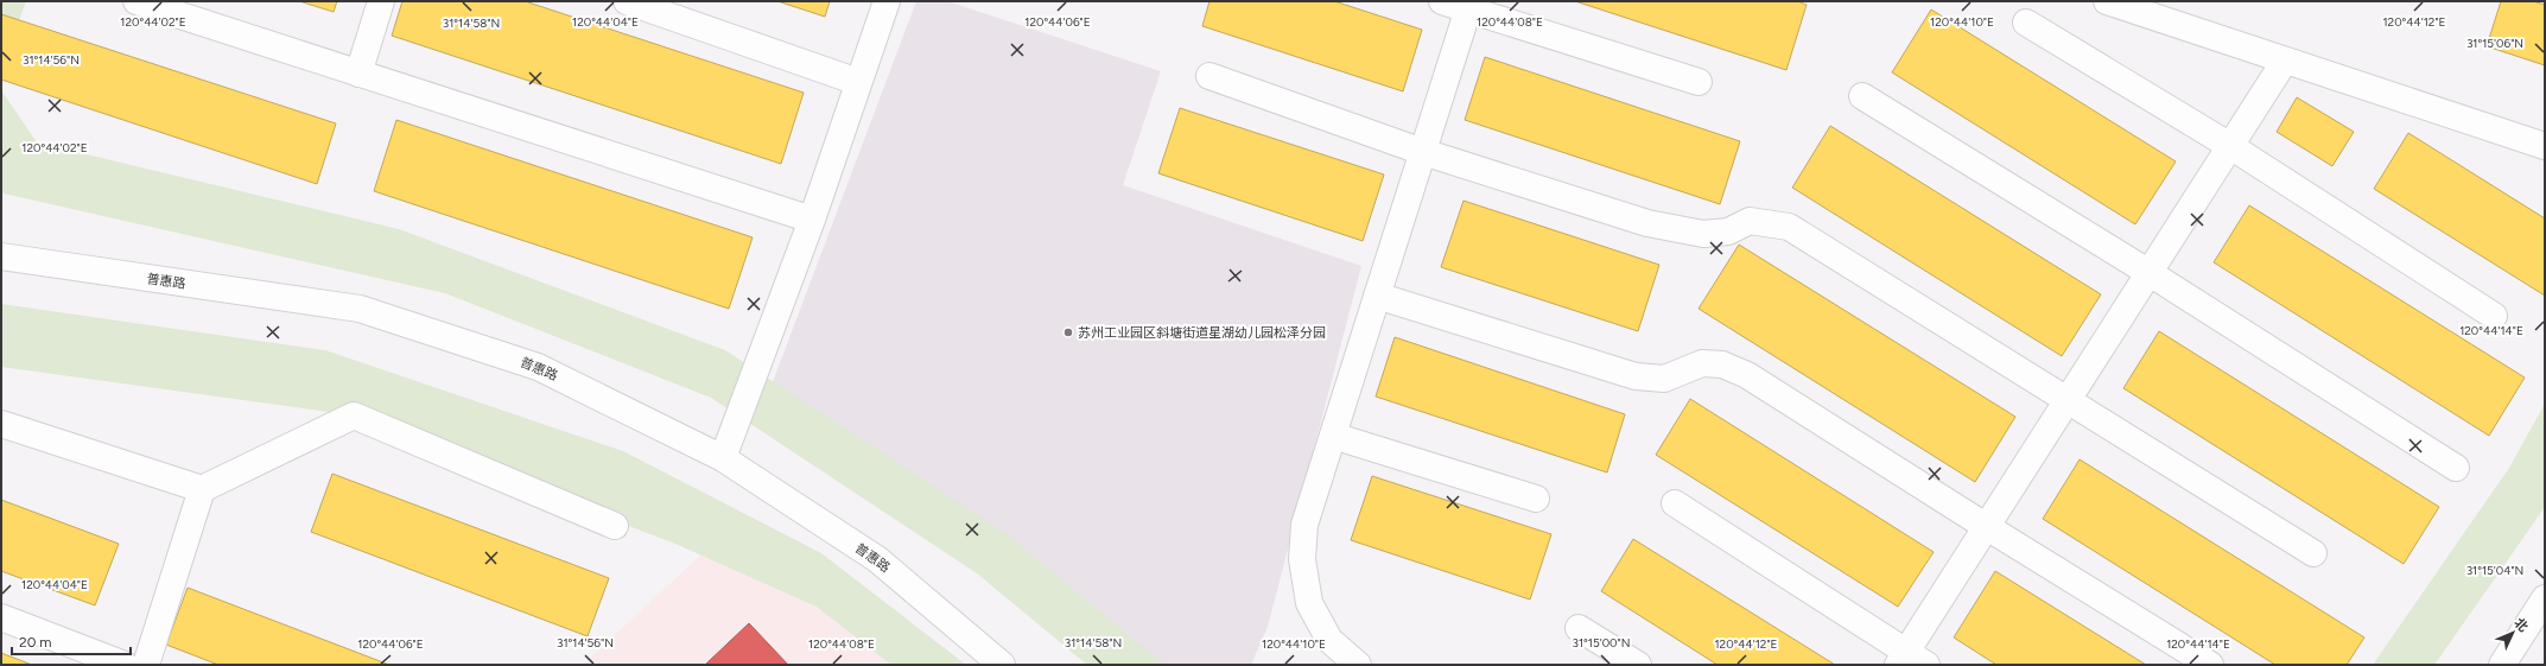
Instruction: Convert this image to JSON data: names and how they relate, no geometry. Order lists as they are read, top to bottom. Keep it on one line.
{"streets":{"main road":["普惠路"]},"places":["苏州工业园区斜塘街道星湖幼儿园松泽分园"],"scale_bar":"20 m","north":"top right","coordinates":["120°44'02\"E","120°44'04\"E","120°44'06\"E","120°44'08\"E","120°44'10\"E","120°44'12\"E","31°14'58\"N","31°15'06\"N","31°14'56\"N","120°44'14\"E","31°15'04\"N","31°15'00\"N"]}
